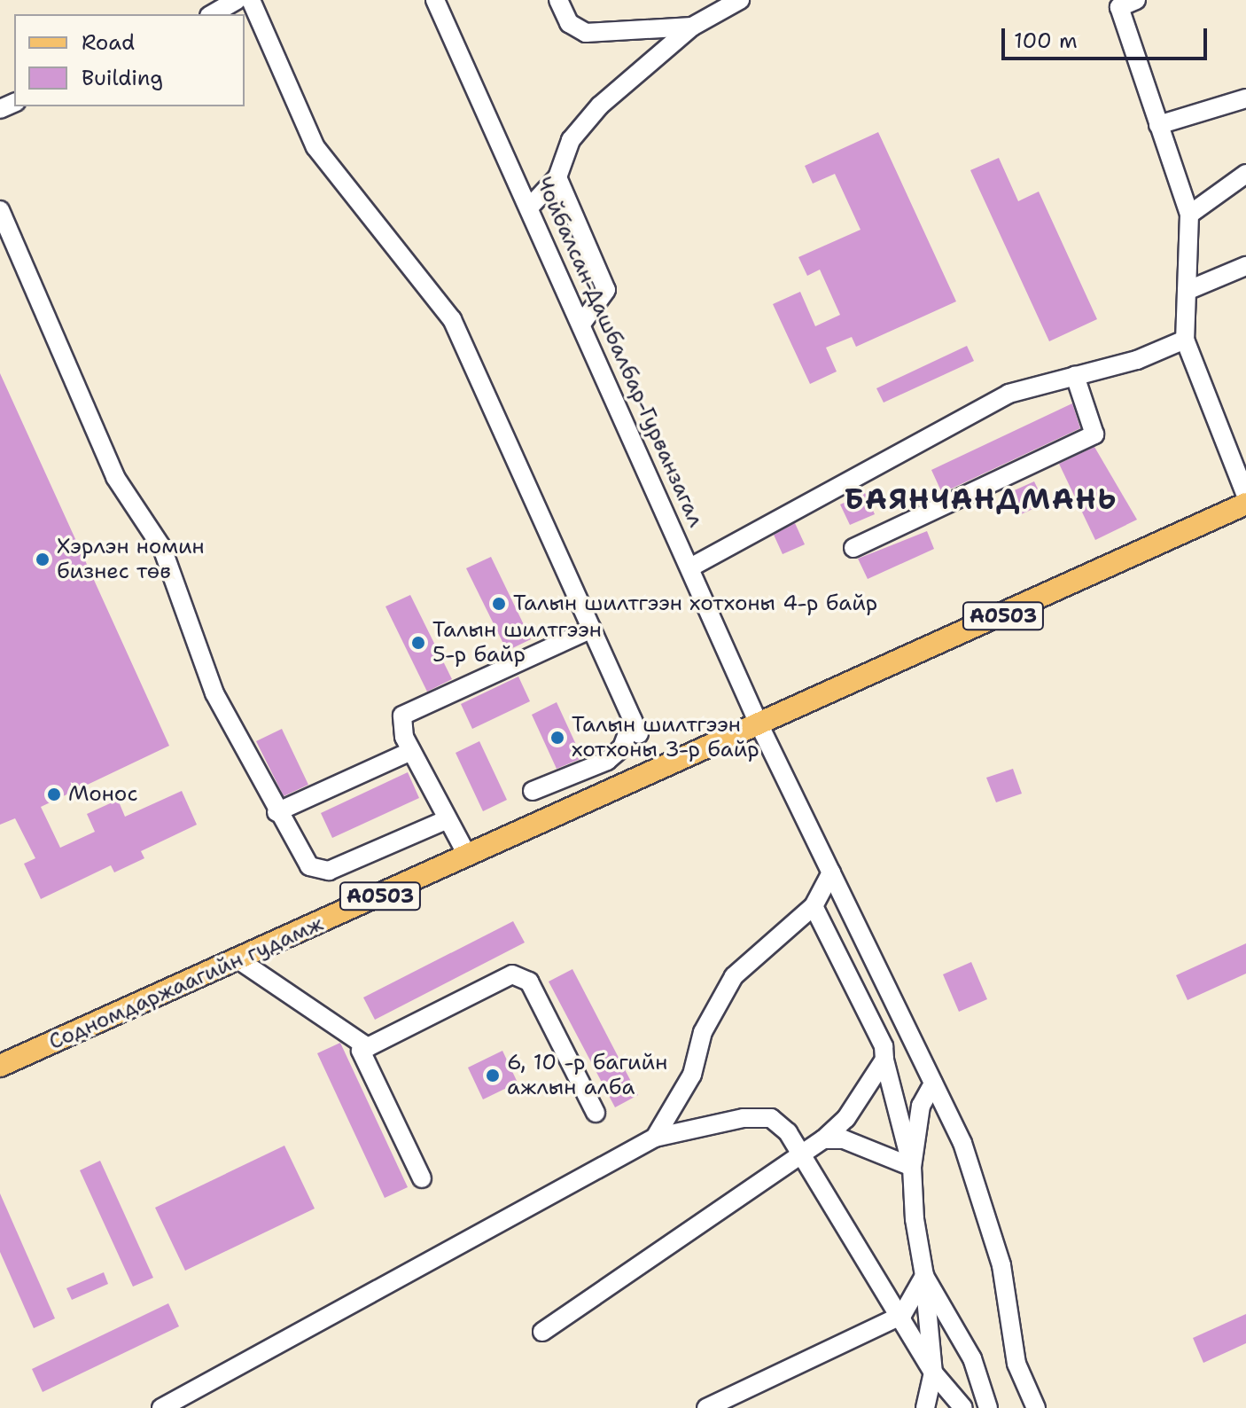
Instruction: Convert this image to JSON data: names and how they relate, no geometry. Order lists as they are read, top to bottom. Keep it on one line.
{"streets":{"main road":["A0503","Содномдаржаагийн гудамж"],"street":["Чойбалсан-Дашбалбар-Гурванзагал"]},"crossings":[["Чойбалсан-Дашбалбар-Гурванзагал","A0503"],["Чойбалсан-Дашбалбар-Гурванзагал","Содномдаржаагийн гудамж"],["A0503","Содномдаржаагийн гудамж"]],"districts":["БАЯНЧАНДМАНЬ"],"places":["Хэрлэн номин бизнес төв","Талын шилтгээн хотхоны 4-р байр","Талын шилтгээн 5-р байр","Талын шилтгээн хотхоны 3-р байр","Монос","6, 10 -р багийн ажлын алба"],"legend":["Road","Building"],"scale_bar":"100 m"}
